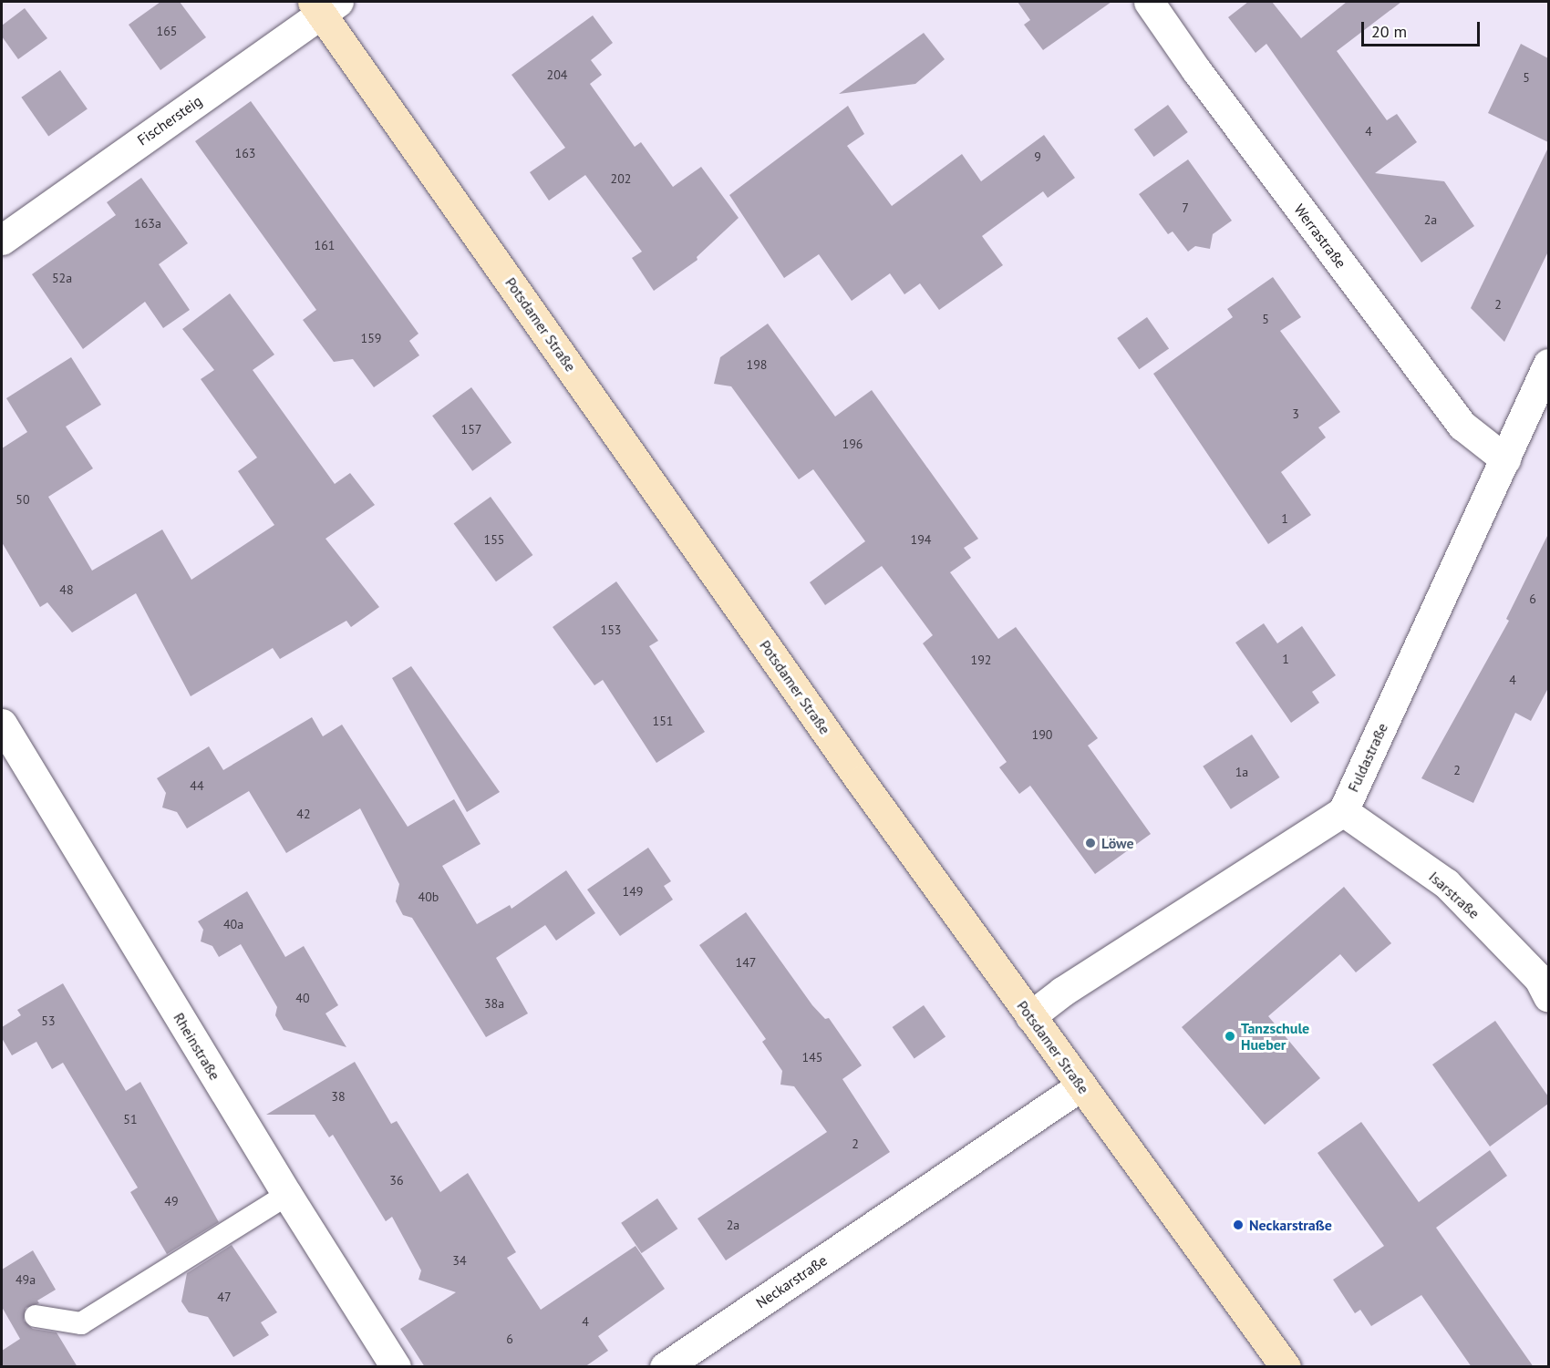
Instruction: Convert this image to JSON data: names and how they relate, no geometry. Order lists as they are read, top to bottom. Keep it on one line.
{"streets":{"main road":["Potsdamer Straße"],"street":["Fischersteig","Werrastraße","Fuldastraße","Isarstraße","Rheinstraße","Neckarstraße"]},"crossings":[["Fischersteig","Potsdamer Straße"],["Werrastraße","Fuldastraße"],["Potsdamer Straße","Fuldastraße"],["Potsdamer Straße","Neckarstraße"],["Fuldastraße","Isarstraße"]],"places":["Löwe","Tanzschule Hueber","Neckarstraße"],"house_numbers":["165","204","5","4","163","9","202","7","2a","163a","161","52a","2","5","159","198","3","157","196","50","1","155","194","48","6","153","1","192","4","151","190","2","1a","44","42","149","40b","40a","147","40","38a","53","145","38","51","2","36","49","2a","34","49a","47","4","6"],"scale_bar":"20 m"}
